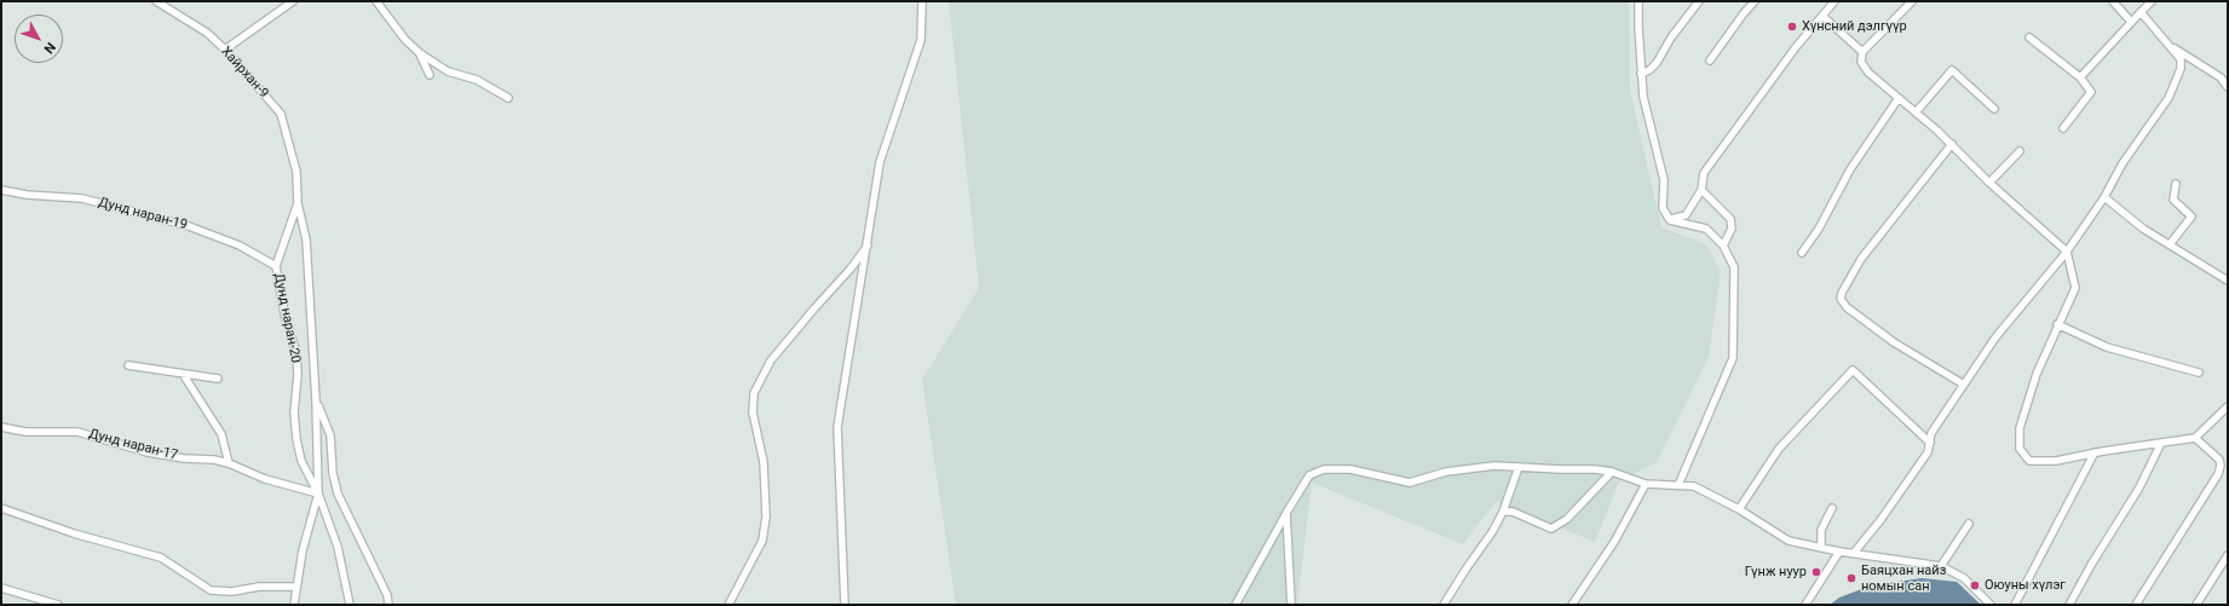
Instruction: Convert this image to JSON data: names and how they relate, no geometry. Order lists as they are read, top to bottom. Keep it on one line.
{"streets":{"street":["Хайрхан-9","Дунд наран-19","Дунд наран-20","Дунд наран-17"]},"crossings":[["Хайрхан-9","Дунд наран-20"],["Дунд наран-19","Дунд наран-20"],["Дунд наран-20","Дунд наран-17"]],"places":["Хүнсний дэлгүүр","Гүнж нуур","Баяцхан найз номын сан","Оюуны хүлэг"],"north":"bottom right"}
